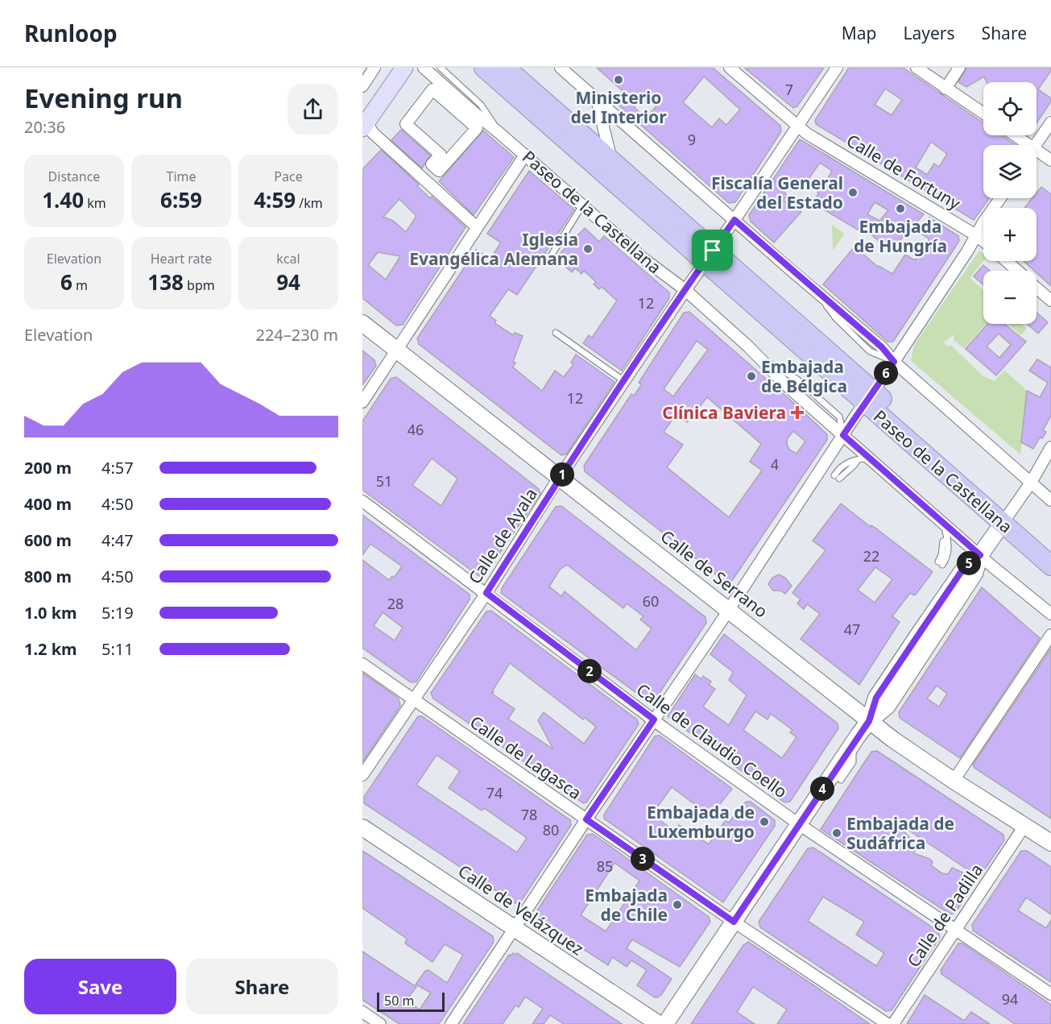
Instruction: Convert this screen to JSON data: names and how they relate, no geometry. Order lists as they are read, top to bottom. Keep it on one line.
{"streets":{"highway":["Paseo de la Castellana"],"main road":["Calle de Serrano","Calle de Velázquez"],"street":["Calle de Fortuny","Calle de Ayala","Calle de Claudio Coello","Calle de Lagasca","Calle de Padilla"]},"crossings":[["Paseo de la Castellana","Calle de Ayala"],["Calle de Ayala","Calle de Serrano"],["Calle de Ayala","Calle de Claudio Coello"],["Calle de Ayala","Calle de Lagasca"],["Calle de Serrano","Calle de Padilla"],["Calle de Claudio Coello","Calle de Padilla"]],"places":{"other":["Ministerio del Interior","Fiscalía General del Estado","Embajada de Hungría","Iglesia Evangélica Alemana","Embajada de Bélgica","Embajada de Luxemburgo","Embajada de Sudáfrica","Embajada de Chile"],"health":["Clínica Baviera"]},"house_numbers":["7","9","12","12","46","4","51","22","60","28","47","74","78","80","85","94"],"scale_bar":"50 m","page":{"header":"Runloop","nav":["Map","Layers","Share"],"heading":["Evening run","20:36"],"map_buttons":["+","−"],"stats":[["Distance","1.40 km"],["Time","6:59"],["Pace","4:59 /km"],["Elevation","6 m"],["Heart rate","138 bpm"],["kcal","94"]],"chart":["Elevation","224–230 m"],"pins":["6","1","5","2","4","3"],"list":[{"name":"200 m","note":"4:57"},{"name":"400 m","note":"4:50"},{"name":"600 m","note":"4:47"},{"name":"800 m","note":"4:50"},{"name":"1.0 km","note":"5:19"},{"name":"1.2 km","note":"5:11"}],"buttons":["Save","Share"],"scale":"50 m"}}
